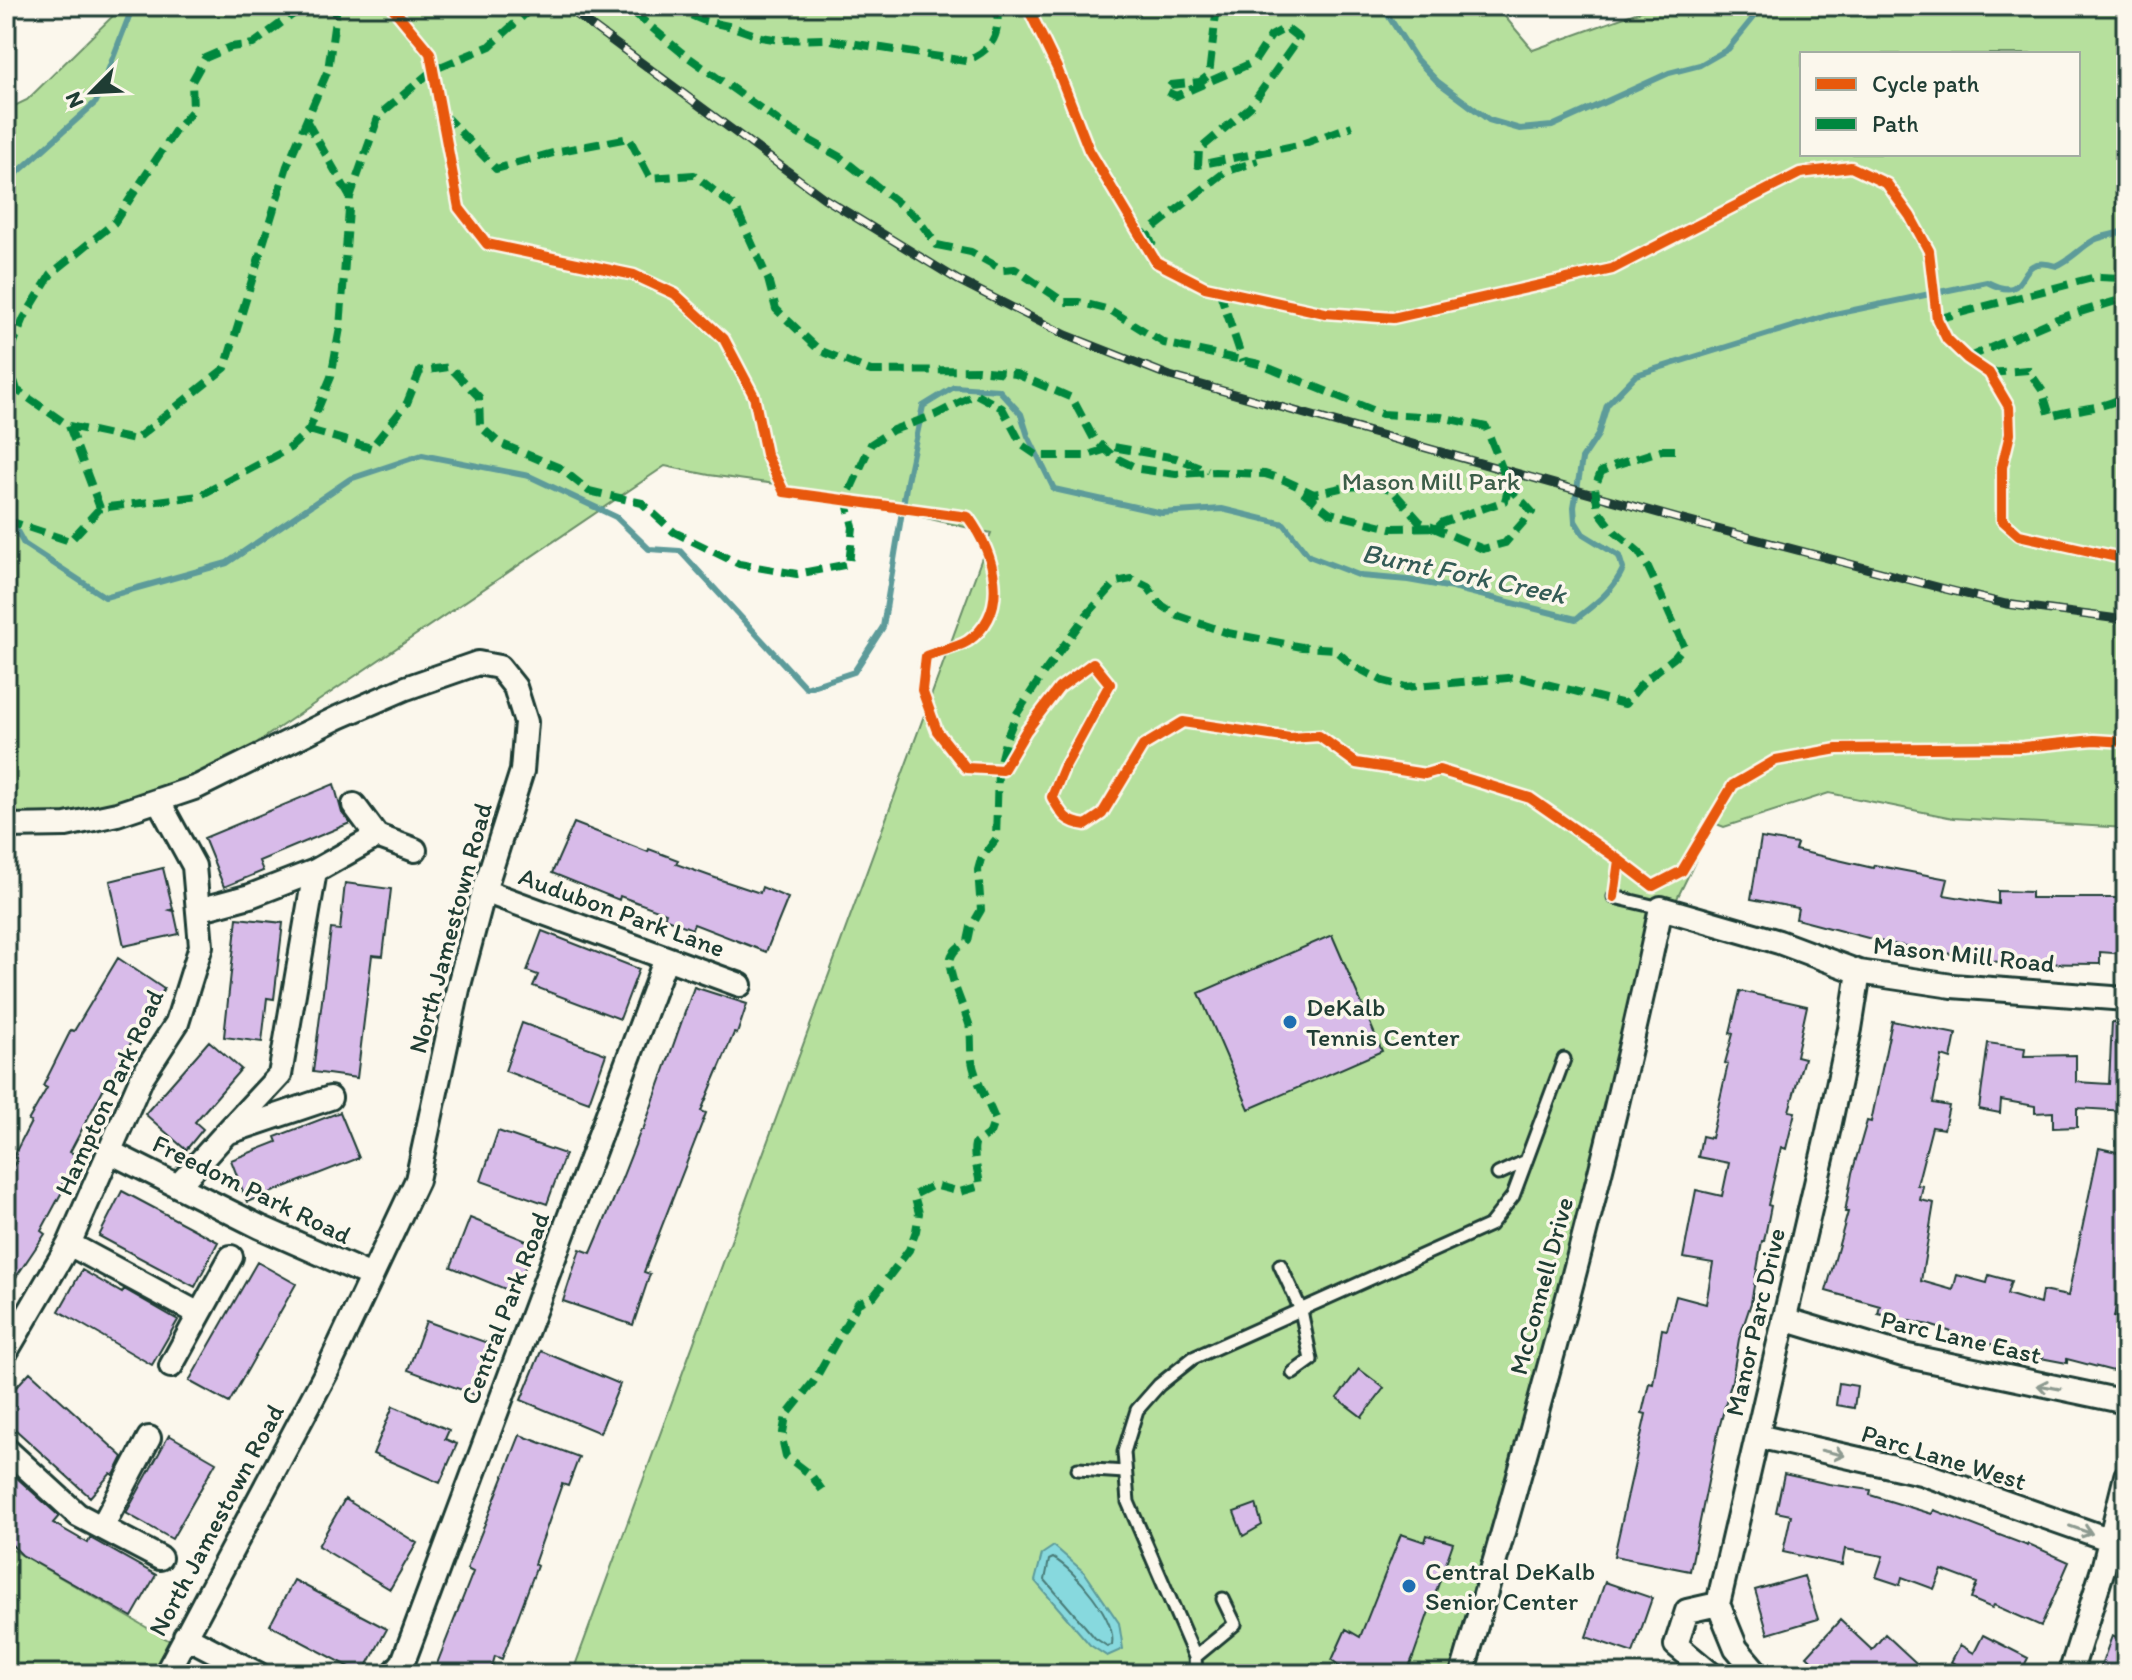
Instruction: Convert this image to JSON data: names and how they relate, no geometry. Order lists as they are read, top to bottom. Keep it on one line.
{"streets":{"street":["Audubon Park Lane","North Jamestown Road","Mason Mill Road","Hampton Park Road","Freedom Park Road","McConnell Drive","Central Park Road","Manor Parc Drive","Parc Lane East","Parc Lane West"]},"crossings":[["Audubon Park Lane","North Jamestown Road"],["Audubon Park Lane","Central Park Road"],["North Jamestown Road","Hampton Park Road"],["North Jamestown Road","Freedom Park Road"],["Mason Mill Road","McConnell Drive"],["Mason Mill Road","Manor Parc Drive"],["Hampton Park Road","Freedom Park Road"],["Manor Parc Drive","Parc Lane East"],["Manor Parc Drive","Parc Lane West"]],"one_way":["Parc Lane East","Parc Lane West"],"water":["Burnt Fork Creek"],"parks":["Mason Mill Park"],"places":["DeKalb Tennis Center","Central DeKalb Senior Center"],"legend":["Cycle path","Path"],"north":"bottom left"}
